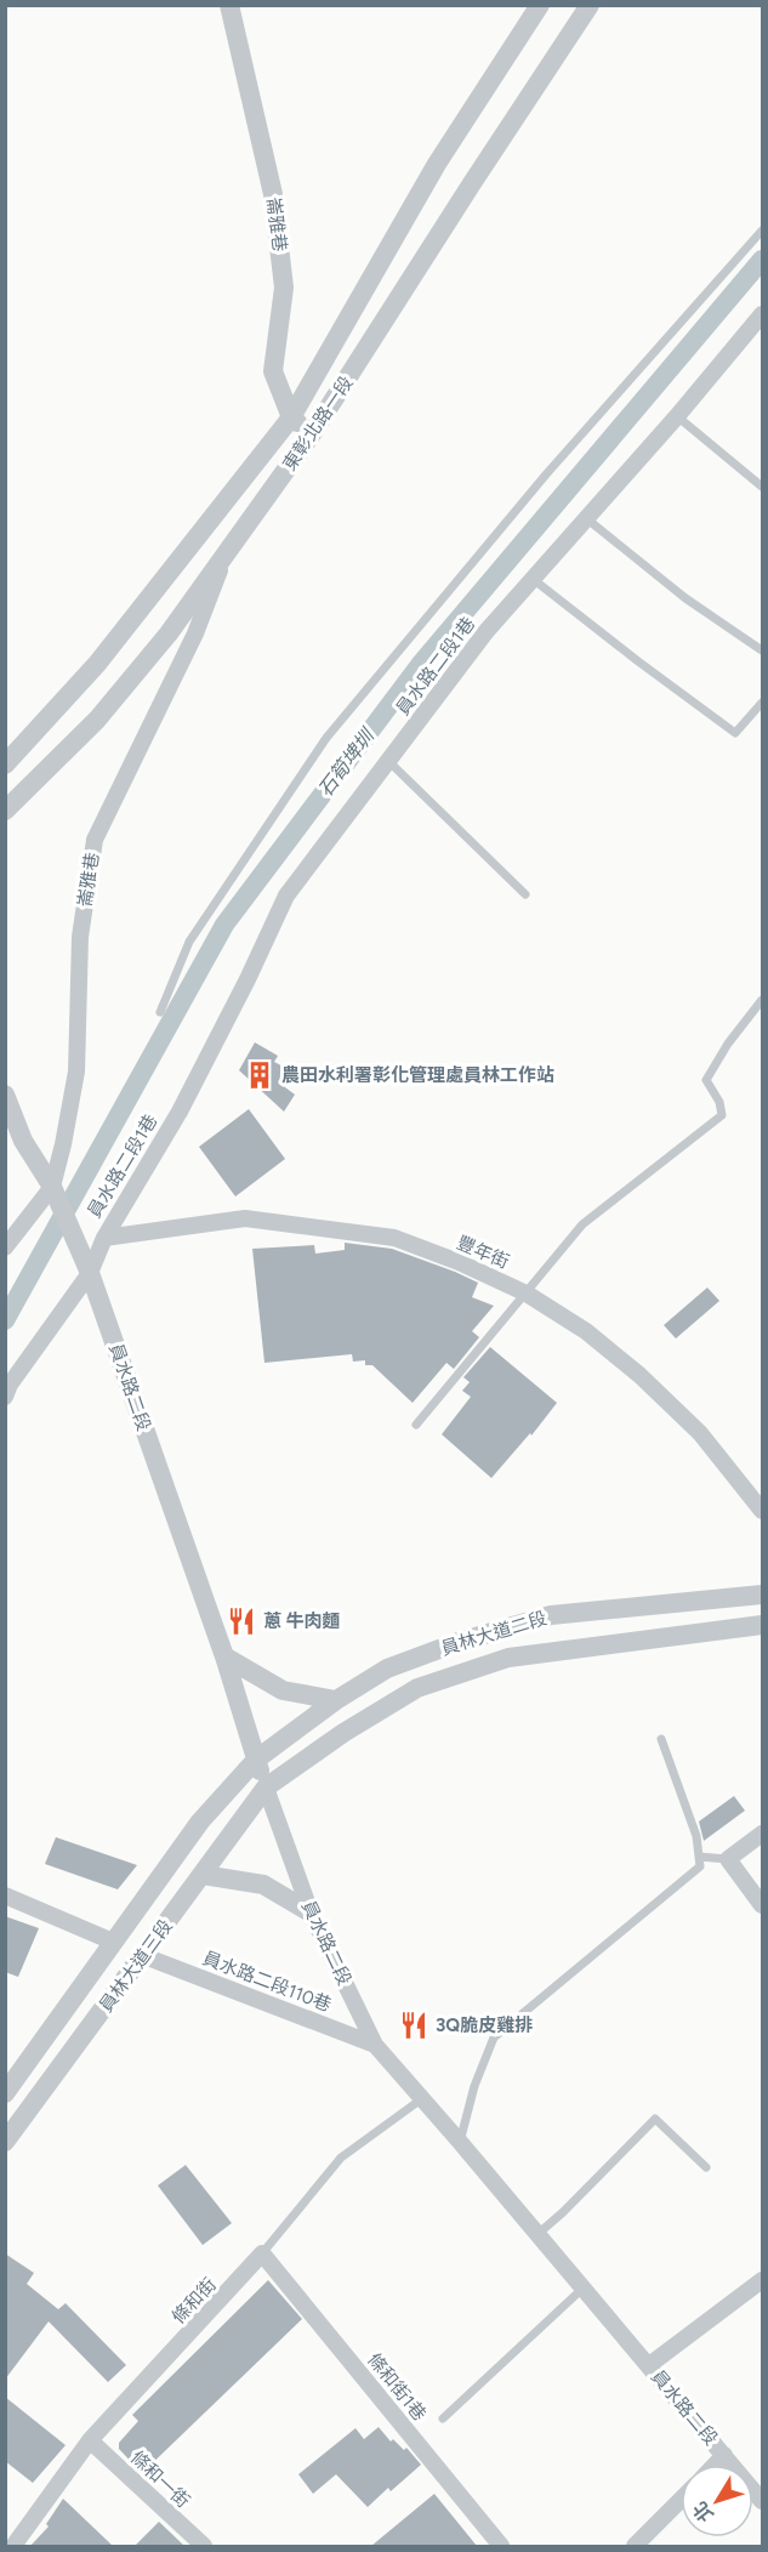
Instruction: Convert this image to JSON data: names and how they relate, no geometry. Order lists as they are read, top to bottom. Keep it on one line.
{"streets":{"street":["崙雅巷","東彰北路一段","員水路二段1巷","豐年街","員水路二段","員林大道二段","員林大道三段","員水路二段110巷","條和街","條和街1巷","條和一街"]},"crossings":[["崙雅巷","東彰北路一段"],["崙雅巷","員水路二段"],["員水路二段1巷","豐年街"],["員水路二段1巷","員水路二段"],["員水路二段","員林大道二段"],["員水路二段","員林大道三段"],["員水路二段","員水路二段110巷"],["員水路二段","條和街"],["員林大道二段","員林大道三段"],["員林大道三段","員水路二段110巷"],["條和街","條和街1巷"],["條和街","條和一街"]],"water":["石筍埤圳"],"places":{"building":["農田水利署彰化管理處員林工作站"],"restaurant":["蔥 牛肉麵","3Q脆皮雞排"]},"north":"bottom left"}
